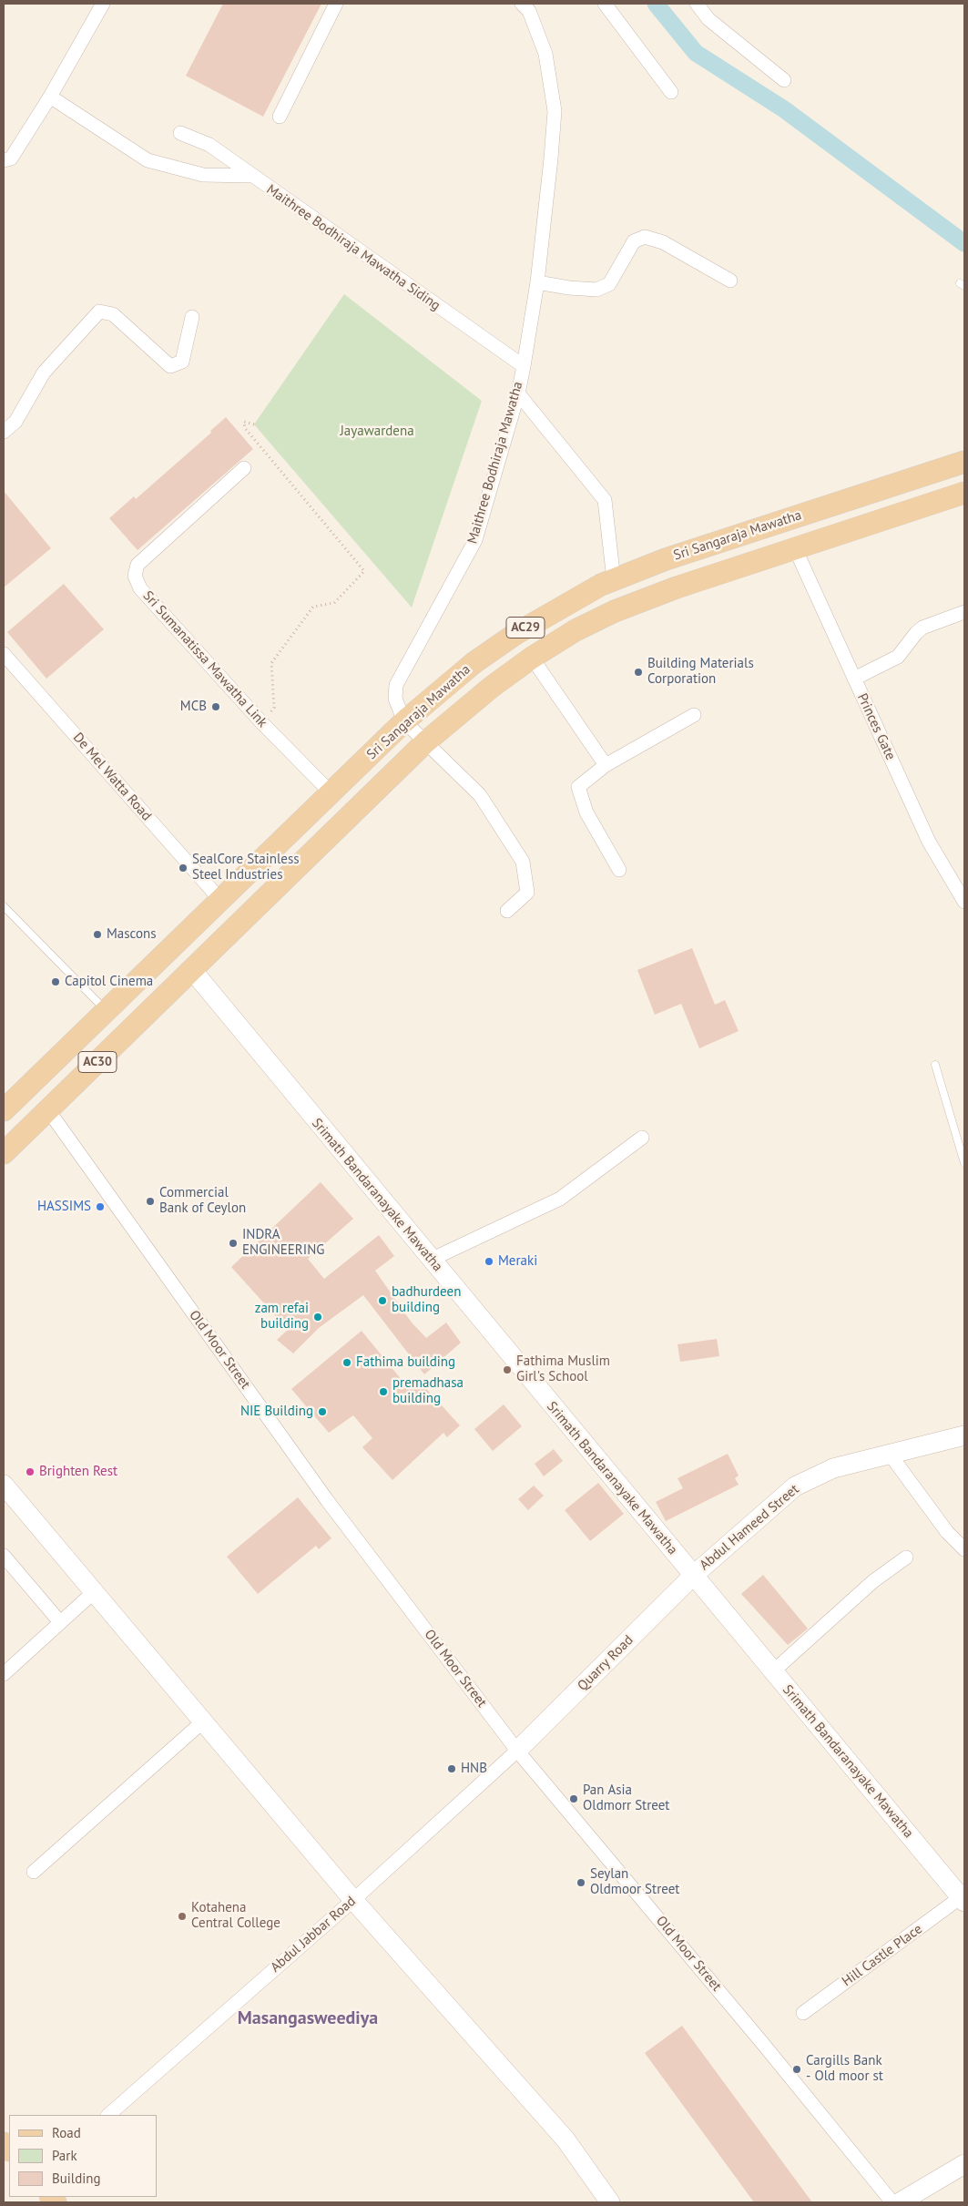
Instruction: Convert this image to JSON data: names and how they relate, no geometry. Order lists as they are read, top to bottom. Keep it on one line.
{"streets":{"main road":["Sri Sangaraja Mawatha","AC29","AC30"],"street":["Maithree Bodhiraja Mawatha Siding","Maithree Bodhiraja Mawatha","Sri Sumanatissa Mawatha Link","Princes Gate","De Mel Watta Road","Srimath Bandaranayake Mawatha","Old Moor Street","Abdul Hameed Street","Quarry Road","Abdul Jabbar Road","Hill Castle Place"]},"crossings":[["Maithree Bodhiraja Mawatha Siding","Maithree Bodhiraja Mawatha"],["Maithree Bodhiraja Mawatha","Sri Sangaraja Mawatha"],["Sri Sangaraja Mawatha","Sri Sumanatissa Mawatha Link"],["Sri Sangaraja Mawatha","Princes Gate"],["Sri Sangaraja Mawatha","De Mel Watta Road"],["Sri Sangaraja Mawatha","AC30"],["Sri Sangaraja Mawatha","Srimath Bandaranayake Mawatha"],["AC30","Srimath Bandaranayake Mawatha"],["AC30","Old Moor Street"],["Srimath Bandaranayake Mawatha","Abdul Hameed Street"],["Srimath Bandaranayake Mawatha","Quarry Road"],["Srimath Bandaranayake Mawatha","Hill Castle Place"],["Old Moor Street","Quarry Road"],["Old Moor Street","Abdul Jabbar Road"],["Abdul Hameed Street","Quarry Road"],["Quarry Road","Abdul Jabbar Road"]],"districts":["Masangasweediya"],"parks":["Jayawardena"],"places":["Building Materials Corporation","MCB","SealCore Stainless Steel Industries","Mascons","Capitol Cinema","Commercial Bank of Ceylon","HASSIMS","INDRA ENGINEERING","Meraki","badhurdeen building","zam refai building","Fathima building","Fathima Muslim Girl's School","premadhasa building","NIE Building","Brighten Rest","HNB","Pan Asia Oldmorr Street","Seylan Oldmoor Street","Kotahena Central College","Cargills Bank - Old moor st"],"legend":["Road","Park","Building"]}
